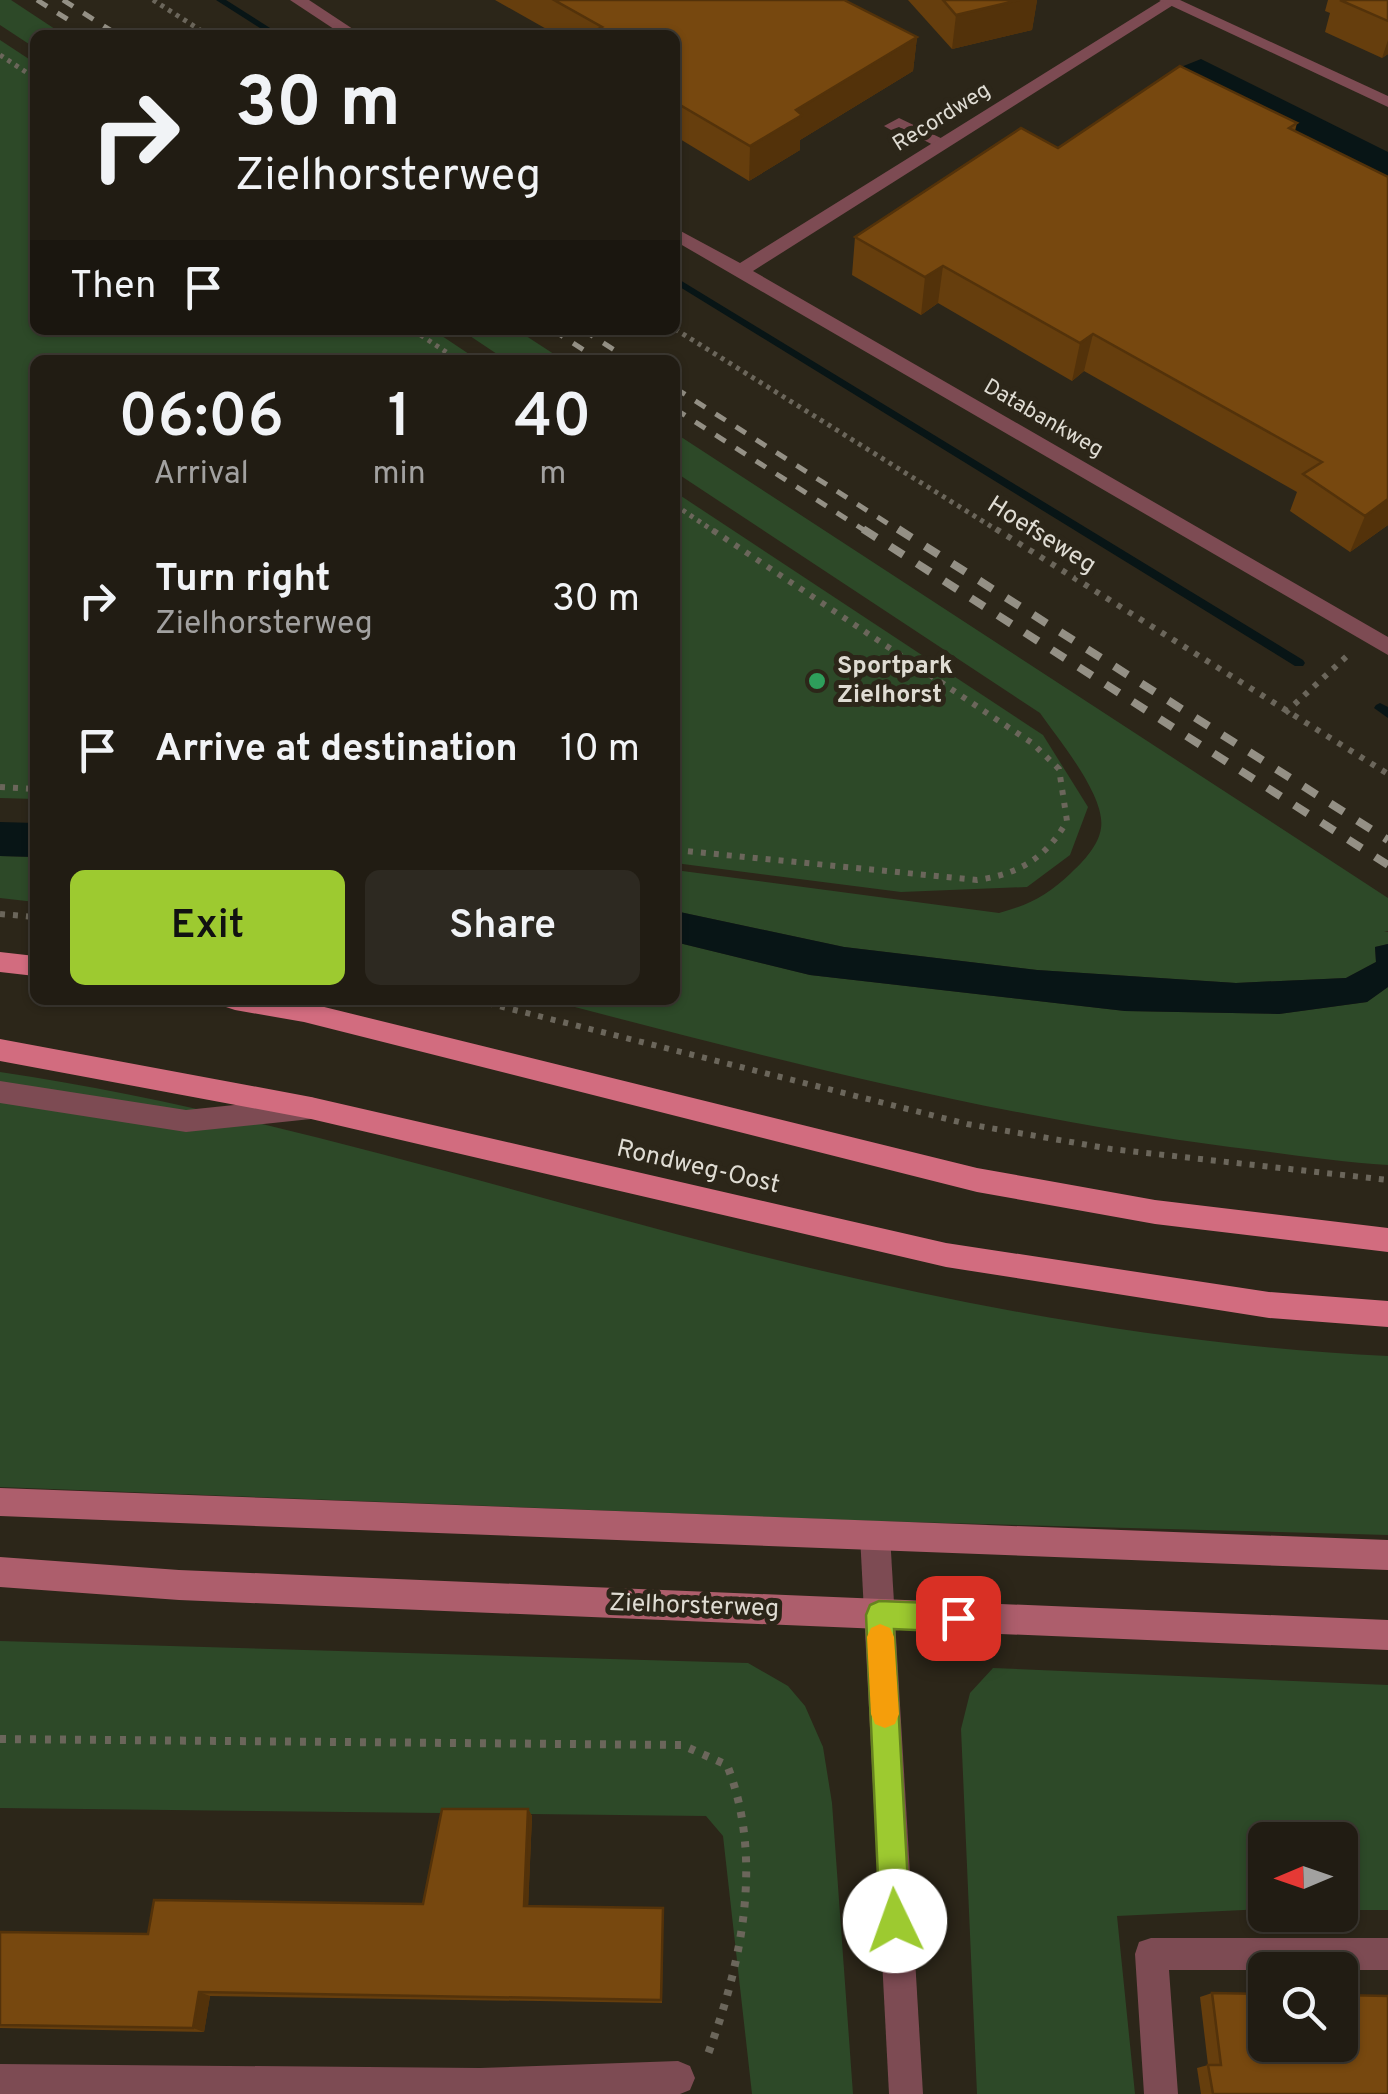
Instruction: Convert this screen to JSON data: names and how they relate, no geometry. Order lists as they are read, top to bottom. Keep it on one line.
{"streets":{"main road":["Rondweg-Oost","Zielhorsterweg"],"street":["Recordweg","Databankweg"],"path":["Hoefseweg"]},"crossings":[["Recordweg","Databankweg"]],"places":["Sportpark Zielhorst"],"north":"left","page":{"turn":["30 m","Zielhorsterweg"],"then":"Then","eta":["06:06","Arrival","1","min","40","m"],"list":[{"name":"Turn right","note":"Zielhorsterweg","value":"30 m"},{"name":"Arrive at destination","value":"10 m"}],"buttons":["Exit","Share"]}}
